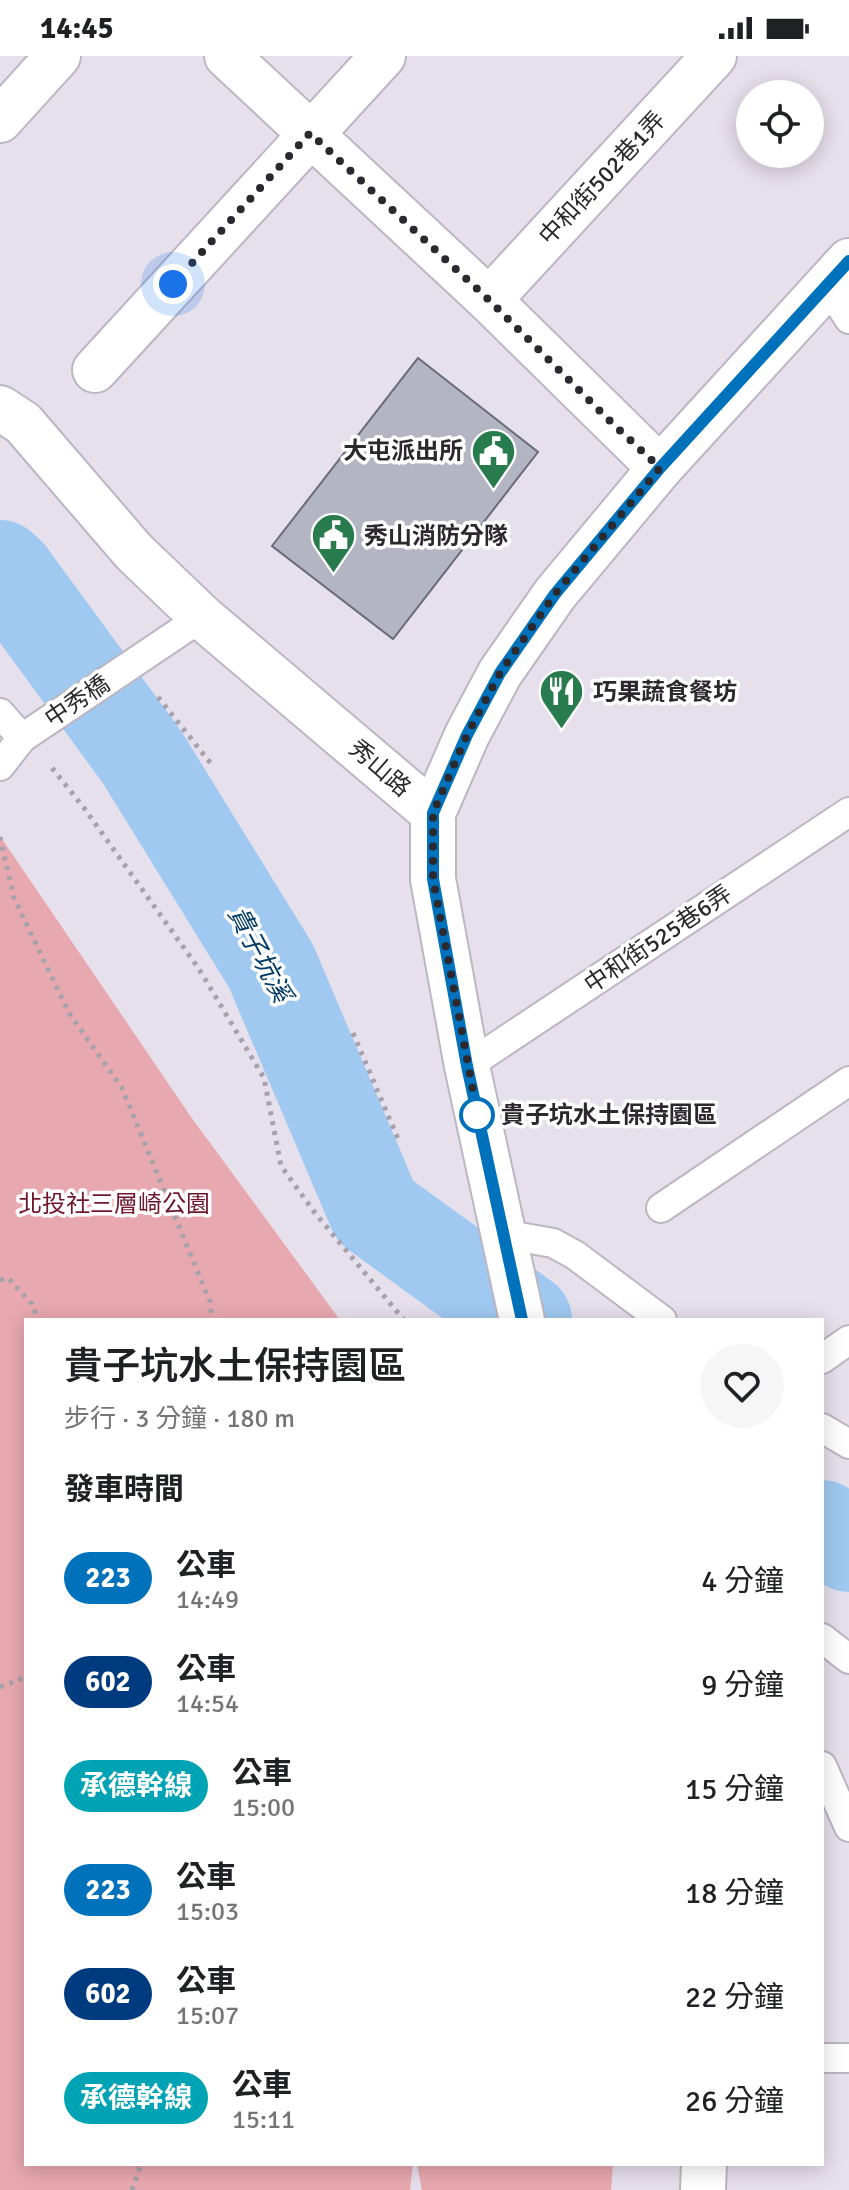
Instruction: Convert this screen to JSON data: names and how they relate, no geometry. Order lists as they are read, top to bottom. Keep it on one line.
{"streets":{"street":["中和街502巷1弄","秀山路"],"lane":["中秀橋","中和街525巷6弄"]},"crossings":[["中秀橋","秀山路"],["秀山路","中和街525巷6弄"]],"water":["貴子坑溪"],"parks":["北投社三層崎公園"],"places":{"public building":["大屯派出所","秀山消防分隊"],"restaurant":["巧果蔬食餐坊"],"other":["貴子坑水土保持園區"]},"lines":["bus line 223"],"page":{"status":"14:45","heading":[["貴子坑水土保持園區","步行 · 3 分鐘 · 180 m"],"發車時間"],"list":[{"mark":"223","name":"公車","note":"14:49","value":"4 分鐘"},{"mark":"602","name":"公車","note":"14:54","value":"9 分鐘"},{"mark":"承德幹線","name":"公車","note":"15:00","value":"15 分鐘"},{"mark":"223","name":"公車","note":"15:03","value":"18 分鐘"},{"mark":"602","name":"公車","note":"15:07","value":"22 分鐘"},{"mark":"承德幹線","name":"公車","note":"15:11","value":"26 分鐘"}]}}
